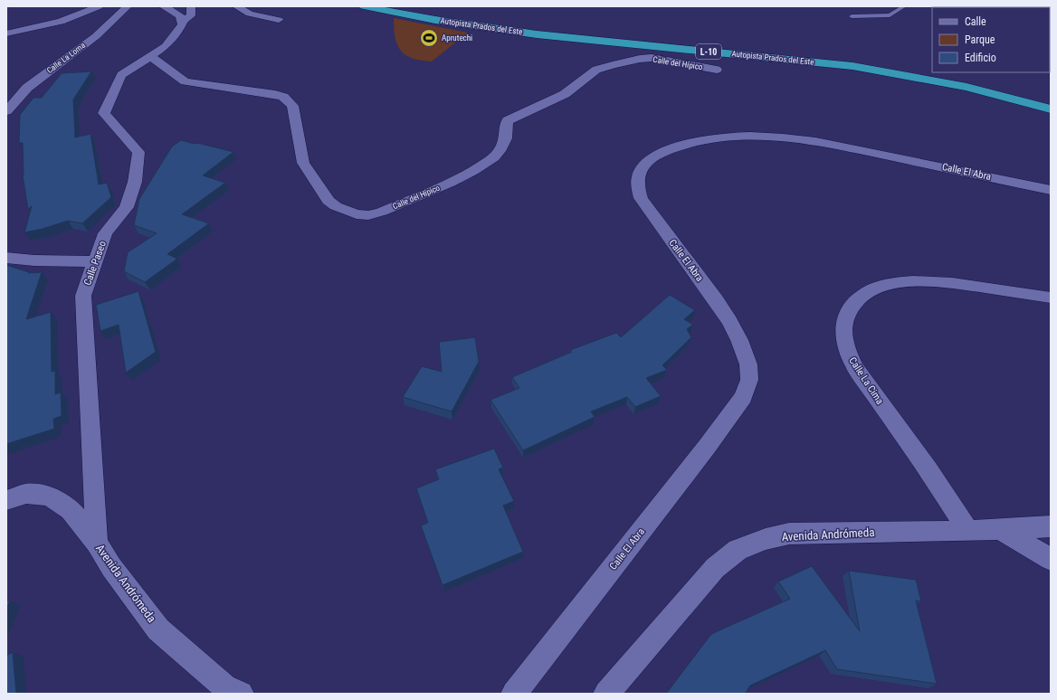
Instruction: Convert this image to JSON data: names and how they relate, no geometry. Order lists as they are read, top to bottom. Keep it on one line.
{"streets":{"highway":["Autopista Prados del Este","L-10"],"street":["Calle La Loma","Calle del Hípico","Calle El Abra","Calle Paseo","Calle La Cima","Avenida Andrómeda"]},"crossings":[["Calle del Hípico","Calle Paseo"],["Calle Paseo","Avenida Andrómeda"],["Calle La Cima","Avenida Andrómeda"]],"places":{"sports":["Aprutechi"]},"legend":["Calle","Parque","Edificio"]}
